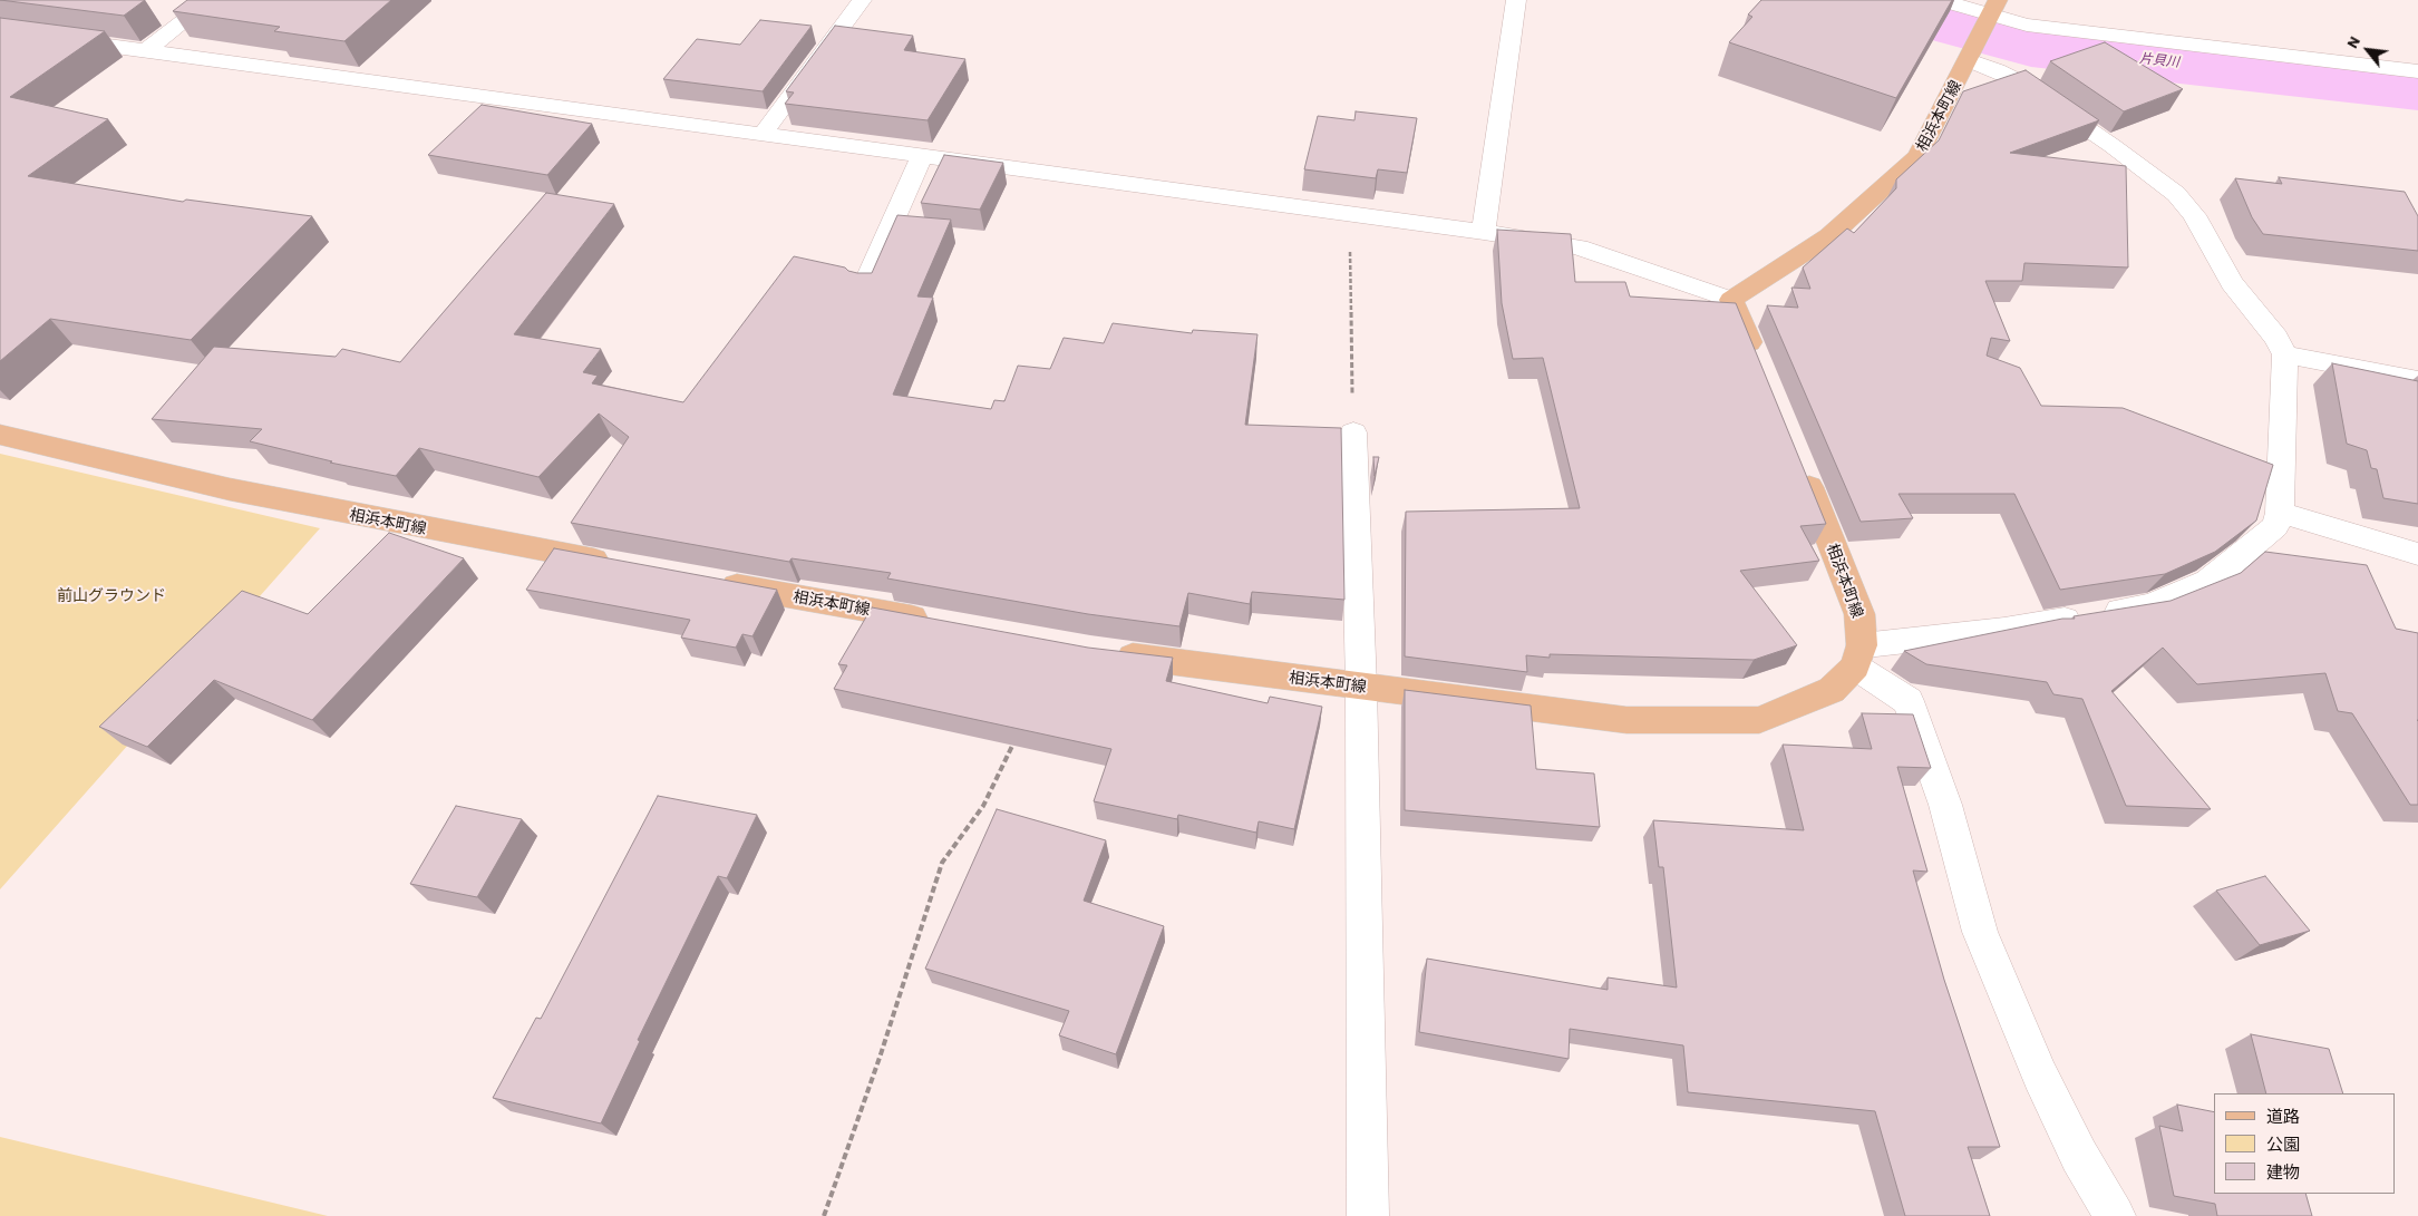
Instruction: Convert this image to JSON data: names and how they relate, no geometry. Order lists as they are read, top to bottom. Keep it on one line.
{"streets":{"main road":["相浜本町線"]},"water":["片貝川"],"parks":["前山グラウンド"],"legend":["道路","公園","建物"],"north":"top left"}
